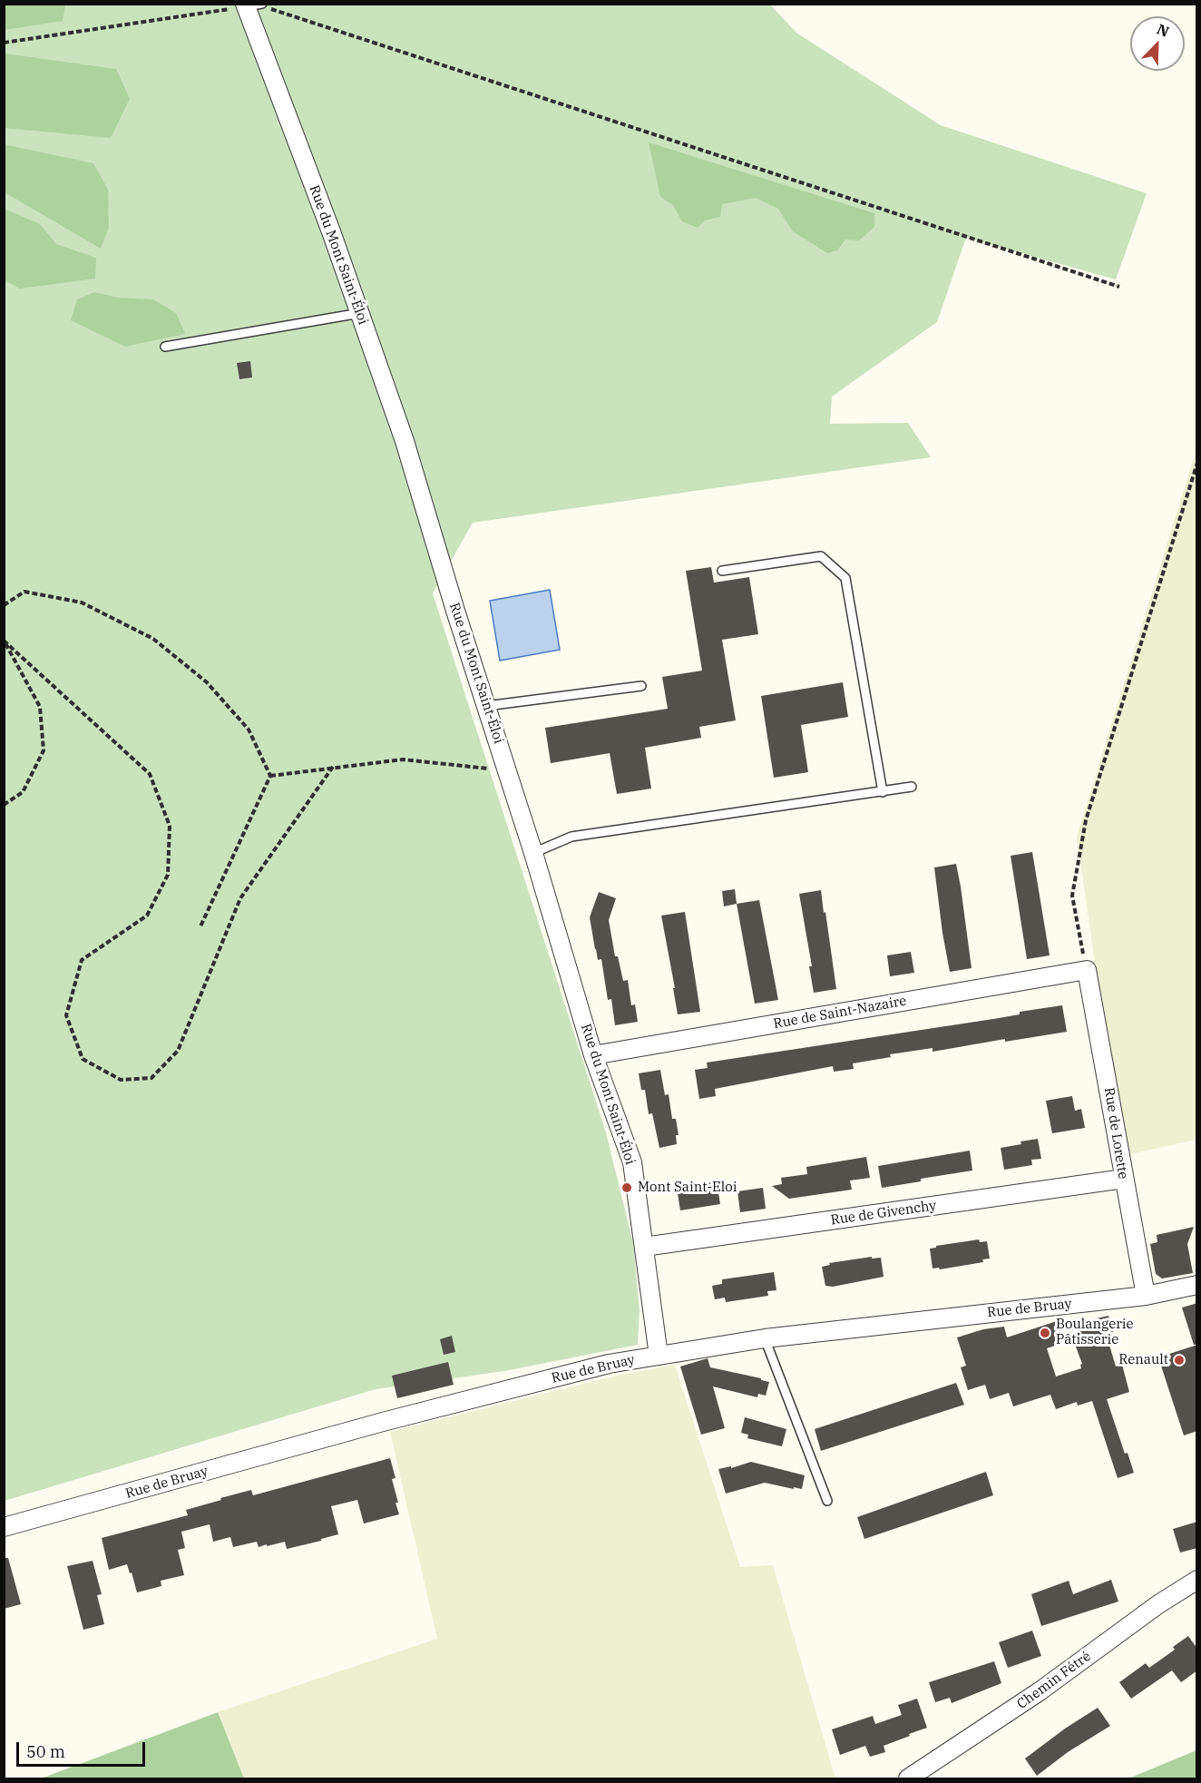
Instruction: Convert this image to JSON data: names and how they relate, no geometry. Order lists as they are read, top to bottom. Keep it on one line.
{"streets":{"street":["Rue du Mont Saint-Éloi","Rue de Saint-Nazaire","Rue de Lorette","Rue de Givenchy","Rue de Bruay","Chemin Fétré"]},"crossings":[["Rue du Mont Saint-Éloi","Rue de Saint-Nazaire"],["Rue du Mont Saint-Éloi","Rue de Givenchy"],["Rue du Mont Saint-Éloi","Rue de Bruay"],["Rue de Saint-Nazaire","Rue de Lorette"],["Rue de Lorette","Rue de Givenchy"],["Rue de Lorette","Rue de Bruay"]],"places":["Mont Saint-Eloi","Boulangerie Pâtisserie","Renault"],"scale_bar":"50 m","north":"top right"}
